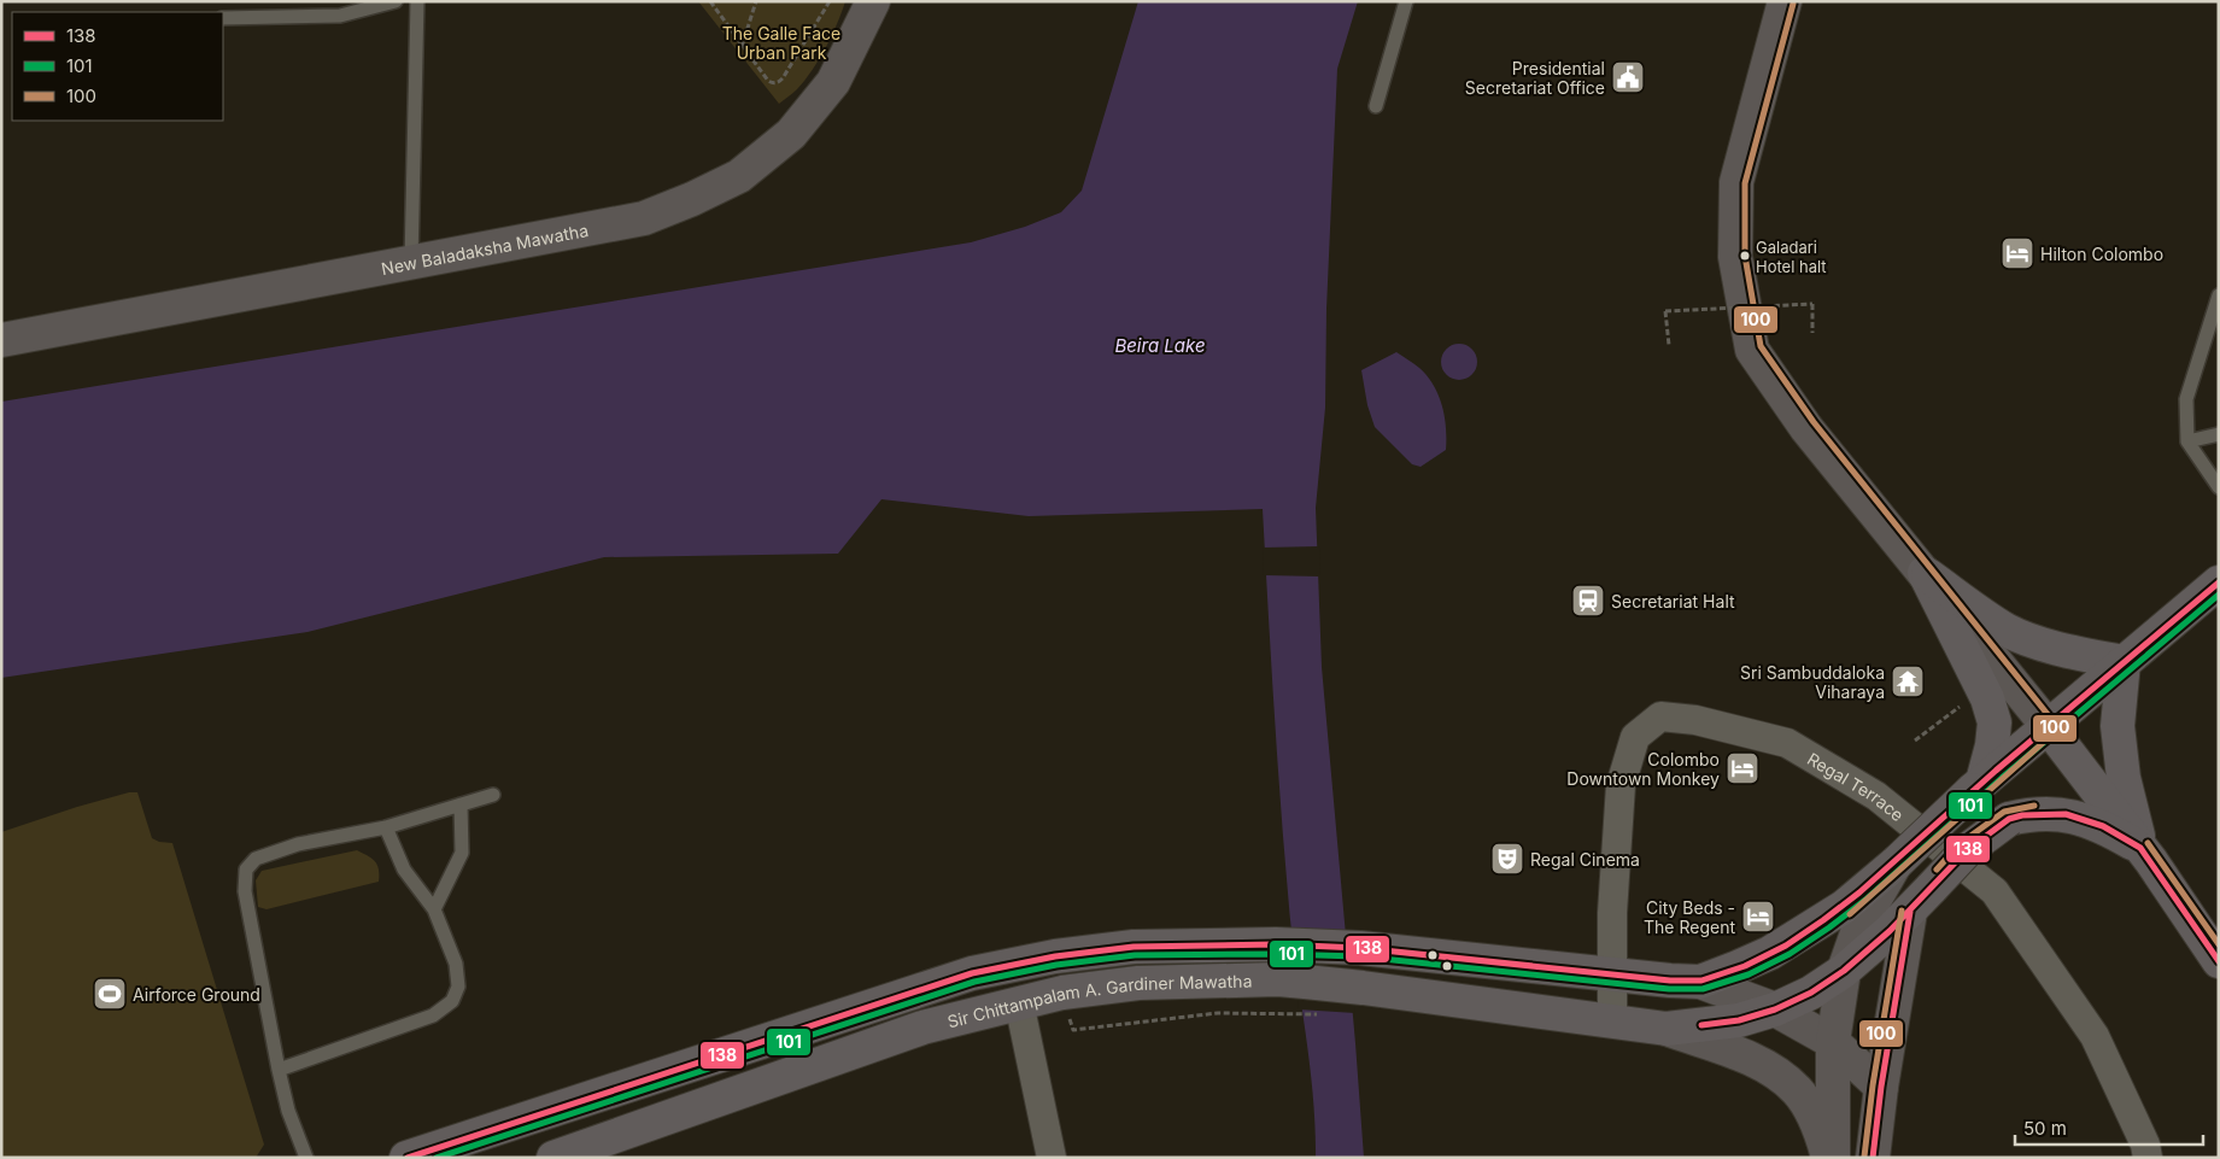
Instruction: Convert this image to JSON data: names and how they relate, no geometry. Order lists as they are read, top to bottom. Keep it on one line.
{"streets":{"highway":["Sir Chittampalam A. Gardiner Mawatha"],"main road":["New Baladaksha Mawatha"],"street":["Regal Terrace"]},"water":["Beira Lake"],"parks":["The Galle Face Urban Park"],"places":{"public building":["Presidential Secretariat Office"],"hotel":["Hilton Colombo","Colombo Downtown Monkey","City Beds - The Regent"],"other":["Galadari Hotel halt"],"station":["Secretariat Halt"],"temple":["Sri Sambuddaloka Viharaya"],"theatre":["Regal Cinema"],"sports":["Airforce Ground"]},"lines":["transit line 100","transit line 138","transit line 101"],"legend":["138","101","100"],"scale_bar":"50 m"}
